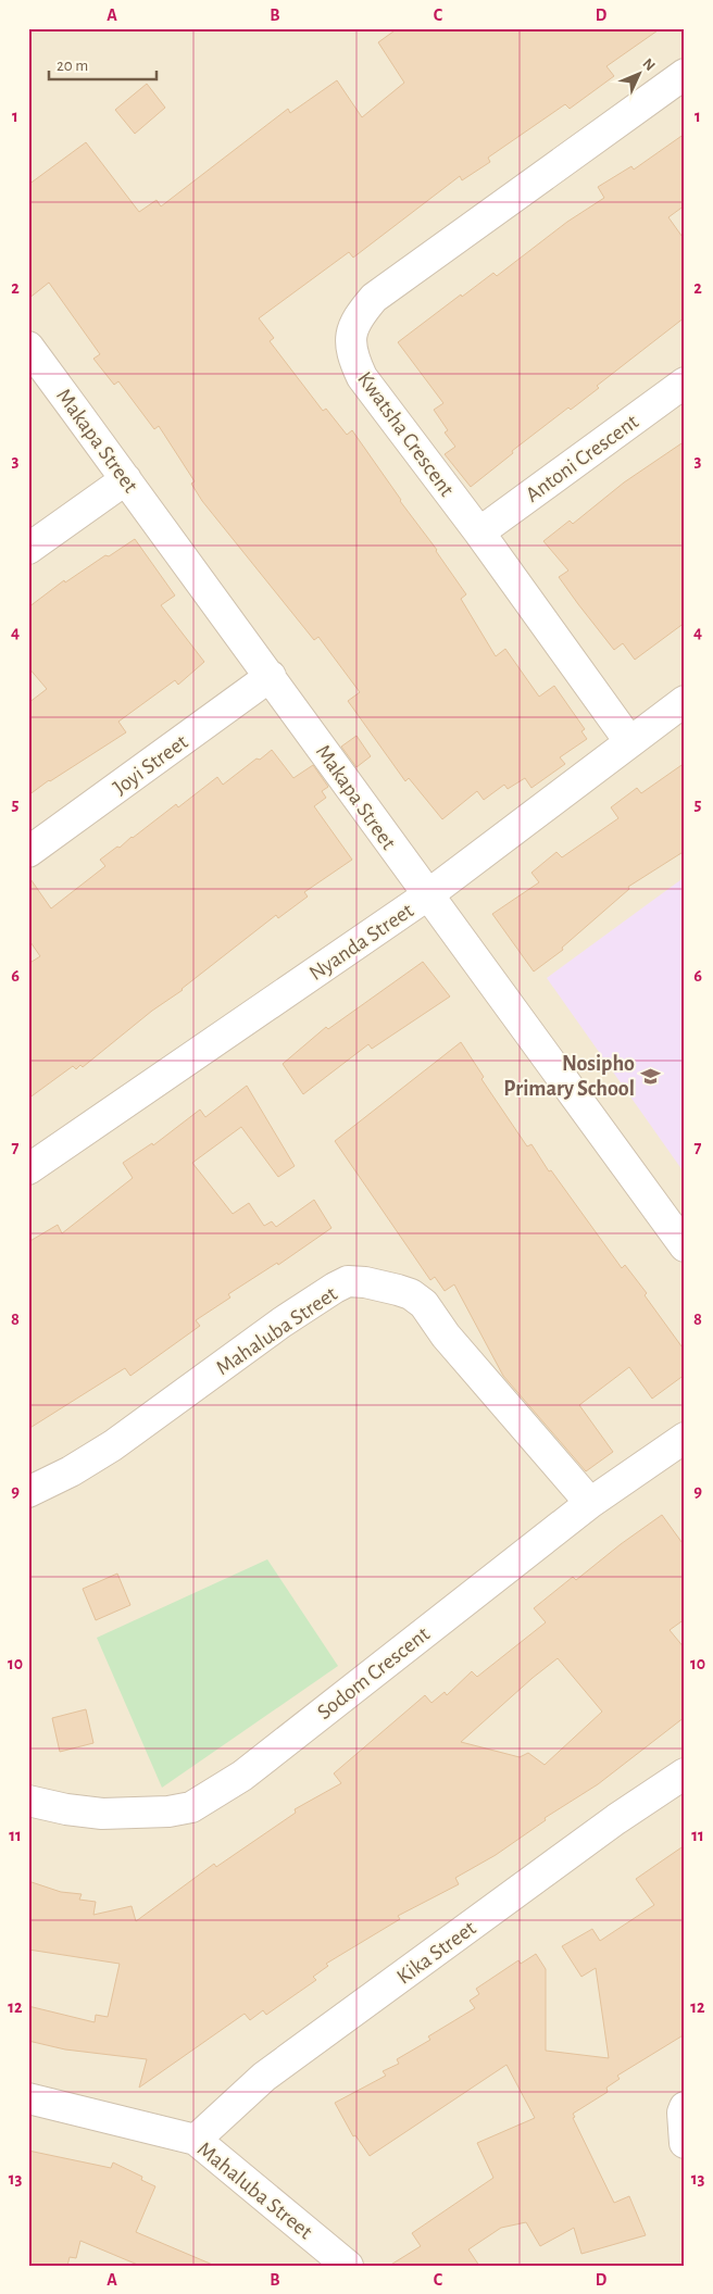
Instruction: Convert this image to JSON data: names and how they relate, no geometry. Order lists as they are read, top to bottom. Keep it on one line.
{"streets":{"street":["Kwatsha Crescent","Makapa Street","Antoni Crescent","Joyi Street","Nyanda Street","Mahaluba Street","Sodom Crescent","Kika Street"]},"crossings":[["Kwatsha Crescent","Antoni Crescent"],["Kwatsha Crescent","Nyanda Street"],["Makapa Street","Joyi Street"],["Makapa Street","Nyanda Street"],["Mahaluba Street","Sodom Crescent"],["Mahaluba Street","Kika Street"]],"places":{"school or university":["Nosipho Primary School"]},"scale_bar":"20 m","north":"top right","grid":{"columns":["A","B","C","D"],"rows":["1","2","3","4","5","6","7","8","9","10","11","12","13"]}}
